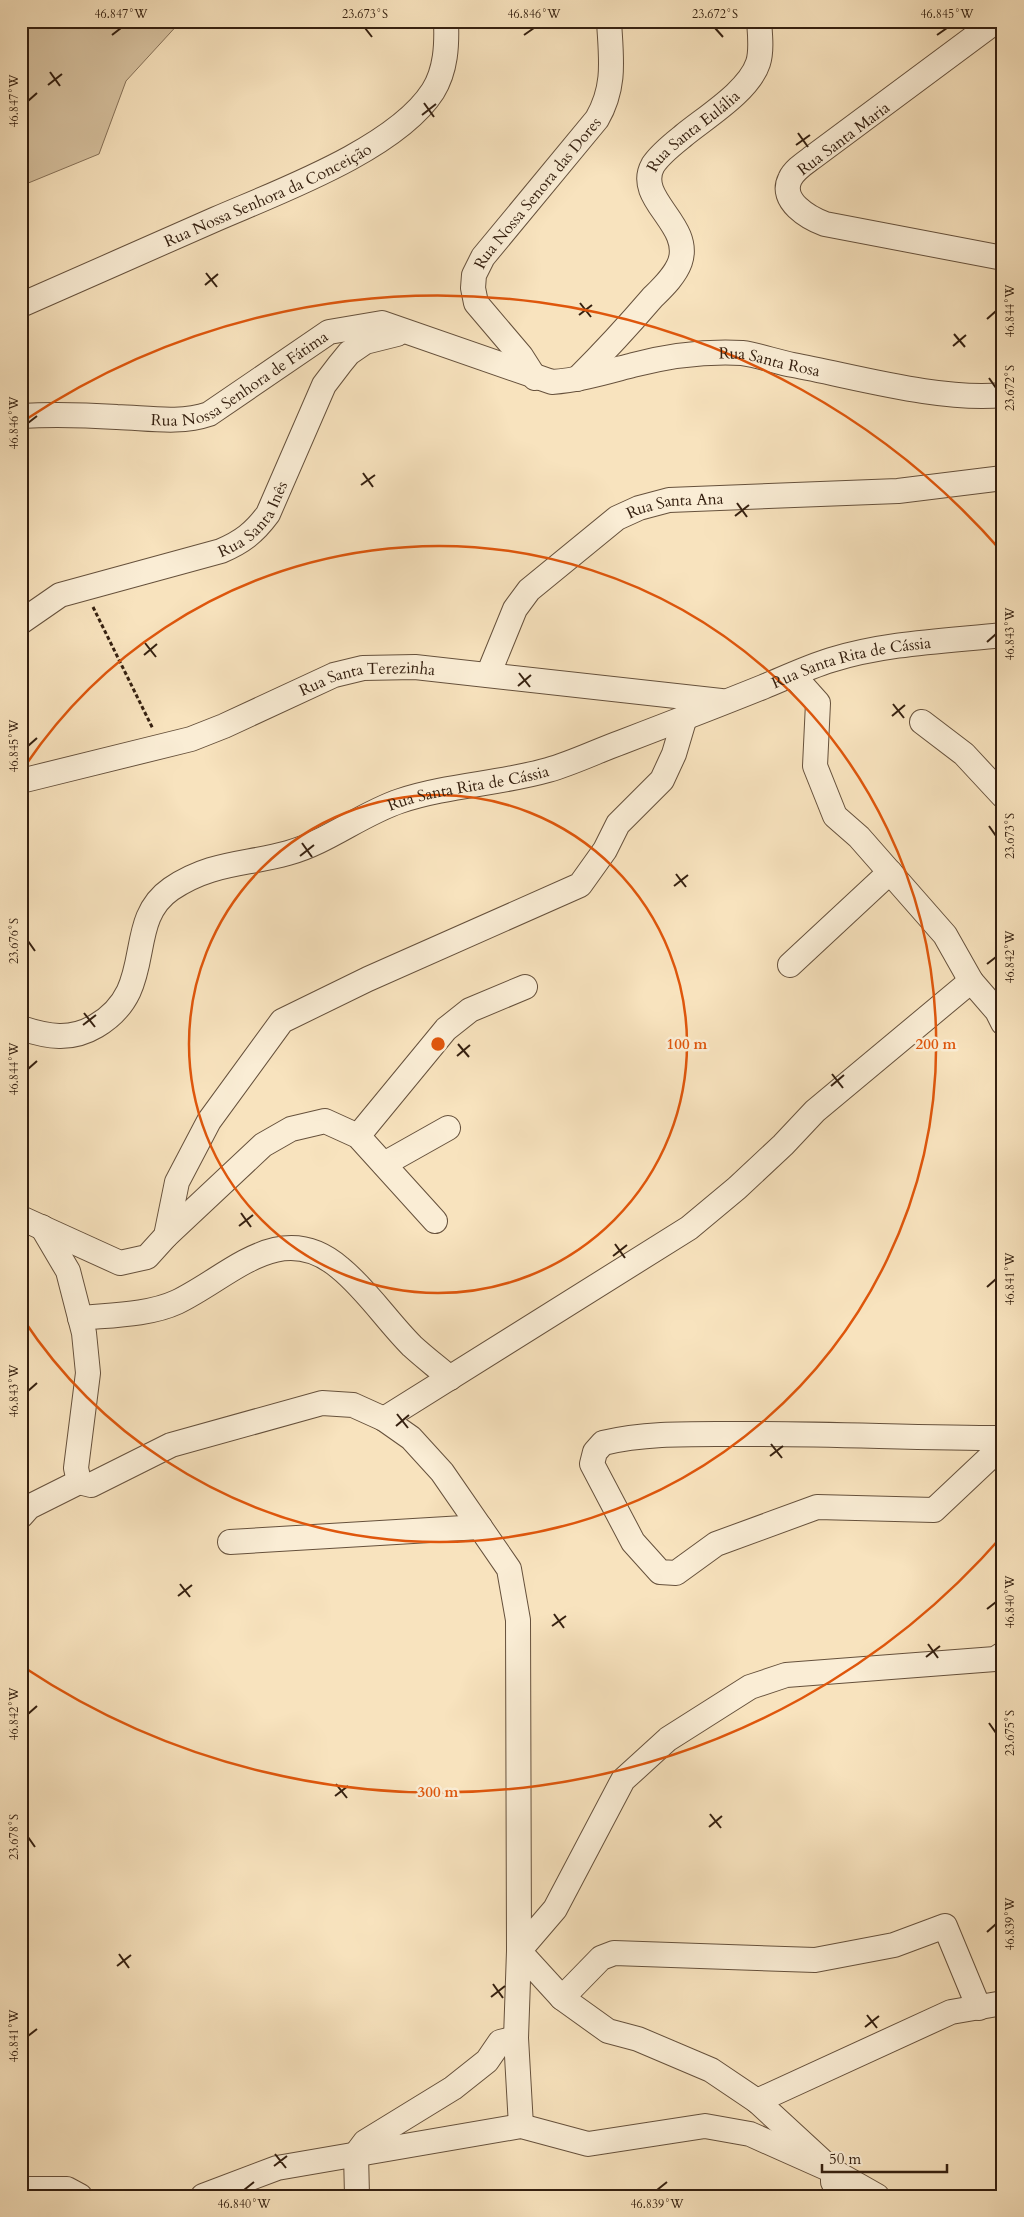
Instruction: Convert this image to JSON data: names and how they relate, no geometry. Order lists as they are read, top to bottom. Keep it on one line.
{"streets":{"street":["Rua Santa Eulália","Rua Santa Maria","Rua Nossa Senhora da Conceição","Rua Nossa Senora das Dores","Rua Santa Rosa","Rua Nossa Senhora de Fátima","Rua Santa Ana","Rua Santa Inês","Rua Santa Rita de Cássia","Rua Santa Terezinha"]},"crossings":[["Rua Santa Eulália","Rua Santa Rosa"],["Rua Nossa Senora das Dores","Rua Santa Rosa"],["Rua Nossa Senora das Dores","Rua Nossa Senhora de Fátima"],["Rua Santa Rosa","Rua Nossa Senhora de Fátima"],["Rua Nossa Senhora de Fátima","Rua Santa Inês"],["Rua Santa Ana","Rua Santa Terezinha"],["Rua Santa Rita de Cássia","Rua Santa Terezinha"]],"scale_bar":"50 m","coordinates":["46.847°W","23.673°S","46.846°W","23.672°S","46.845°W","46.844°W","46.843°W","23.676°S","46.842°W","46.841°W","46.840°W","23.675°S","23.678°S","46.839°W"],"rings":["100 m","200 m","300 m"]}
